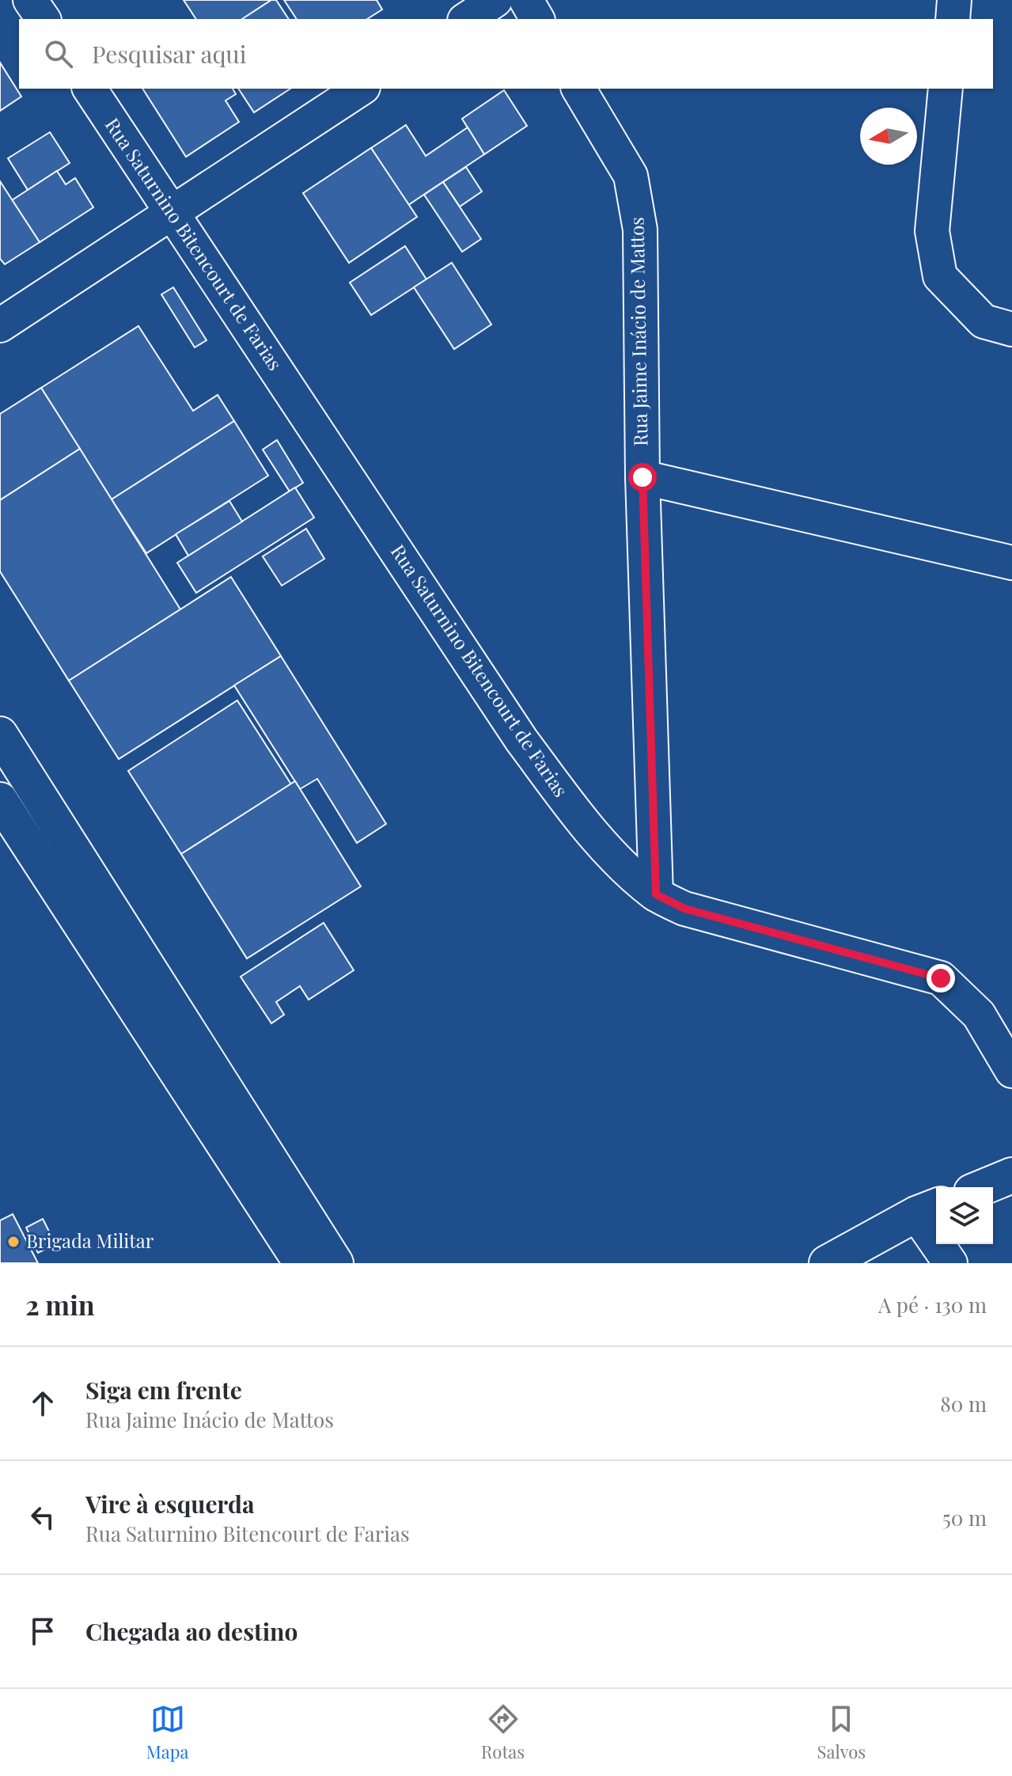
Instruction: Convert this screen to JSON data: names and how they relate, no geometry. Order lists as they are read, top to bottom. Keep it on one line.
{"streets":{"street":["Rua Saturnino Bitencourt de Farias","Rua Jaime Inácio de Mattos"]},"crossings":[["Rua Saturnino Bitencourt de Farias","Rua Jaime Inácio de Mattos"]],"places":["Brigada Militar"],"north":"left","page":{"search":"Pesquisar aqui","heading":["2 min","A pé · 130 m"],"list":[["Siga em frente","Rua Jaime Inácio de Mattos","80 m"],["Vire à esquerda","Rua Saturnino Bitencourt de Farias","50 m"],"Chegada ao destino"],"nav":["Mapa","Rotas","Salvos"]}}
